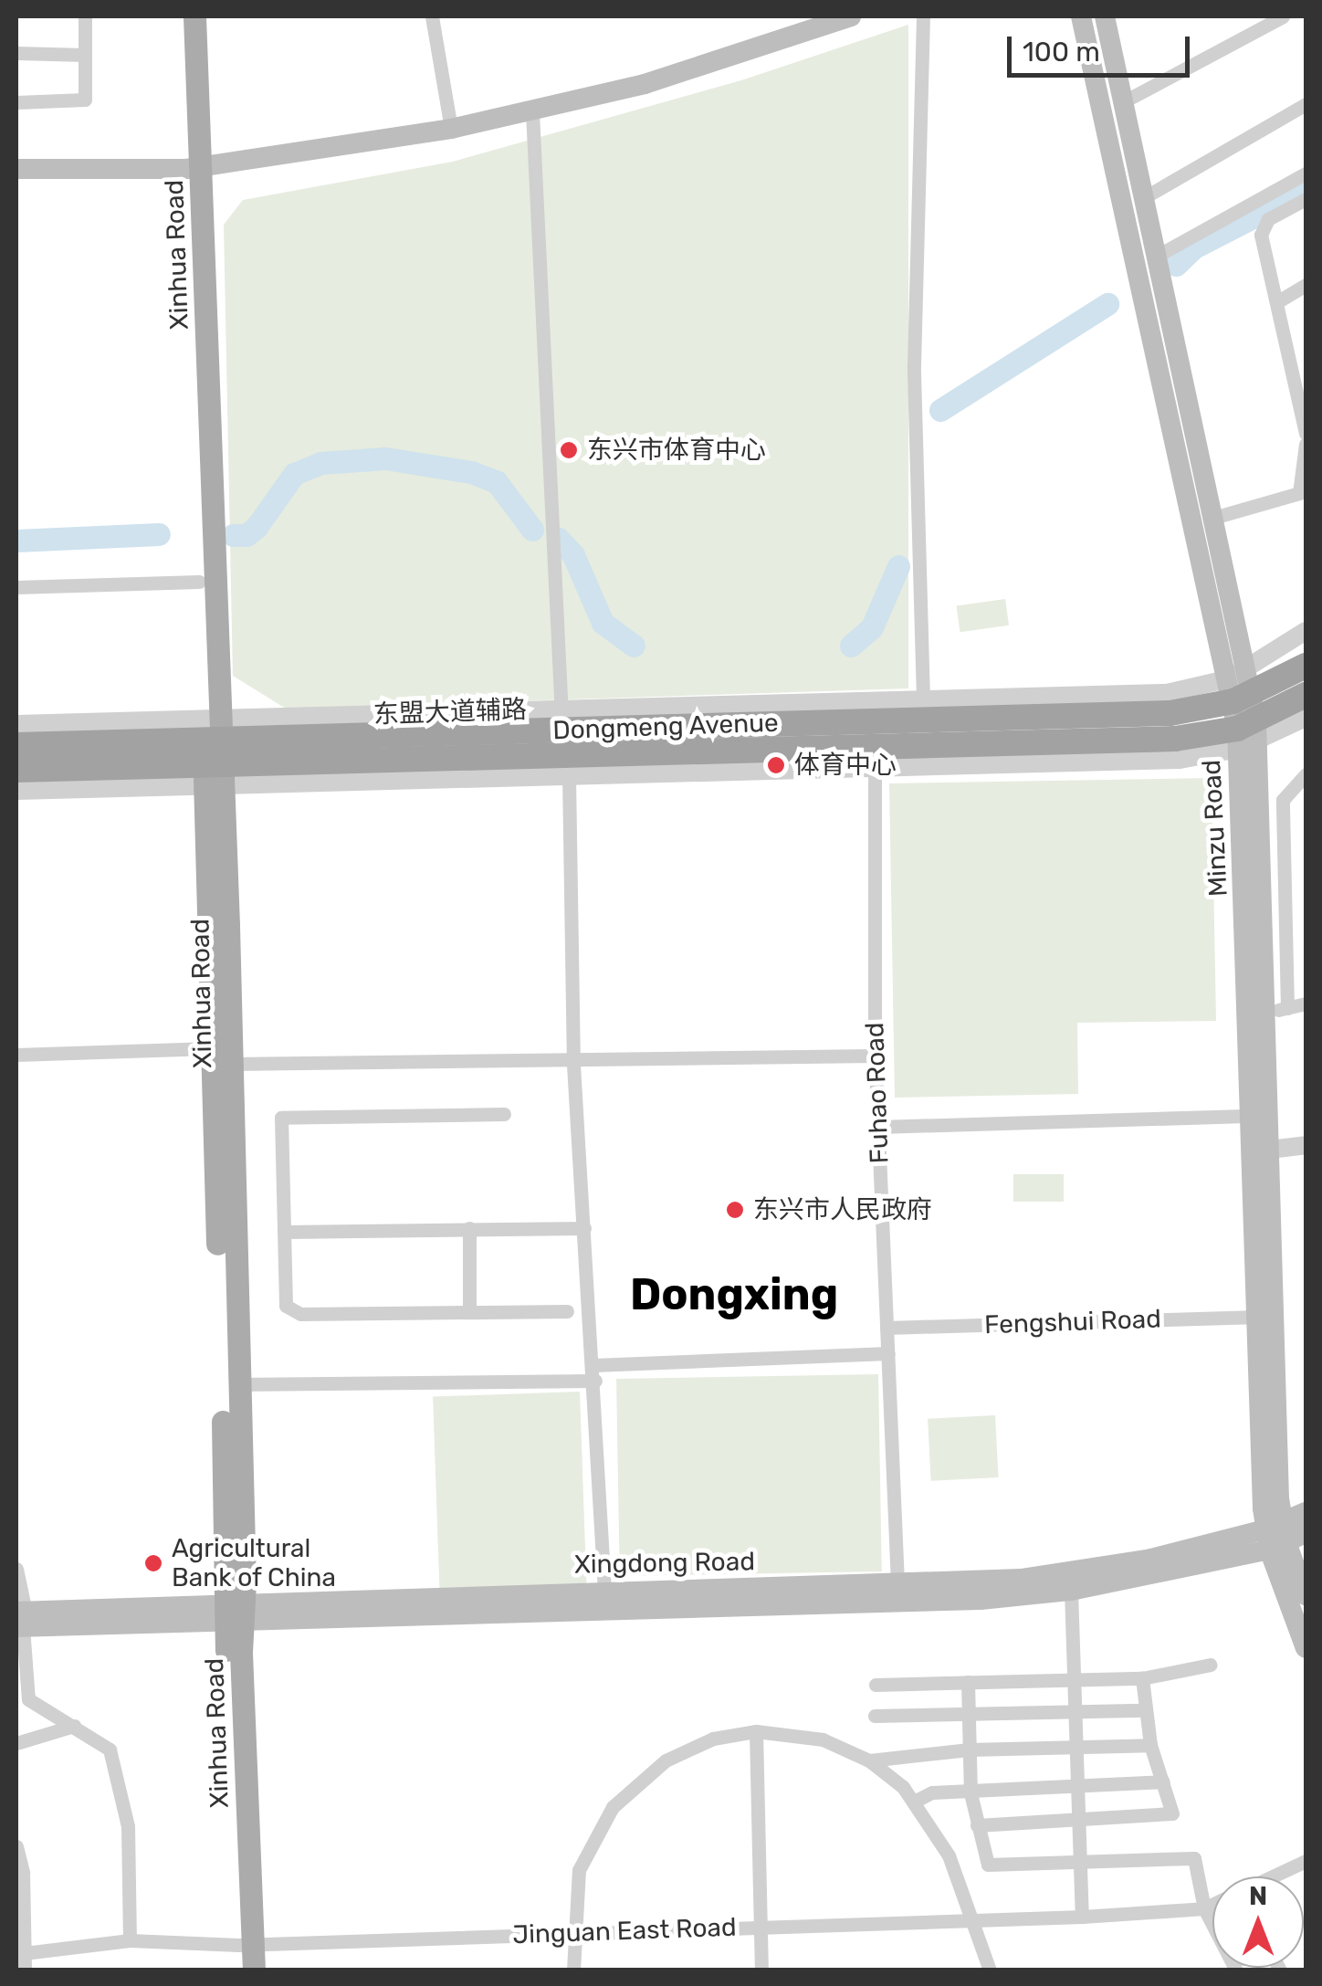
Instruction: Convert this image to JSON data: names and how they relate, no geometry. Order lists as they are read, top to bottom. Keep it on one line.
{"streets":{"highway":["Dongmeng Avenue"],"main road":["Xinhua Road","Minzu Road","Xingdong Road"],"street":["东盟大道辅路","Fuhao Road","Fengshui Road","Jinguan East Road"]},"crossings":[["Xinhua Road","Dongmeng Avenue"],["Xinhua Road","Xingdong Road"],["Xinhua Road","Jinguan East Road"],["东盟大道辅路","Dongmeng Avenue"],["Dongmeng Avenue","Minzu Road"],["Minzu Road","Fengshui Road"],["Minzu Road","Xingdong Road"],["Fuhao Road","Fengshui Road"],["Fuhao Road","Xingdong Road"]],"districts":["Dongxing"],"places":["东兴市体育中心","体育中心","东兴市人民政府","Agricultural Bank of China"],"scale_bar":"100 m","north":"top"}
